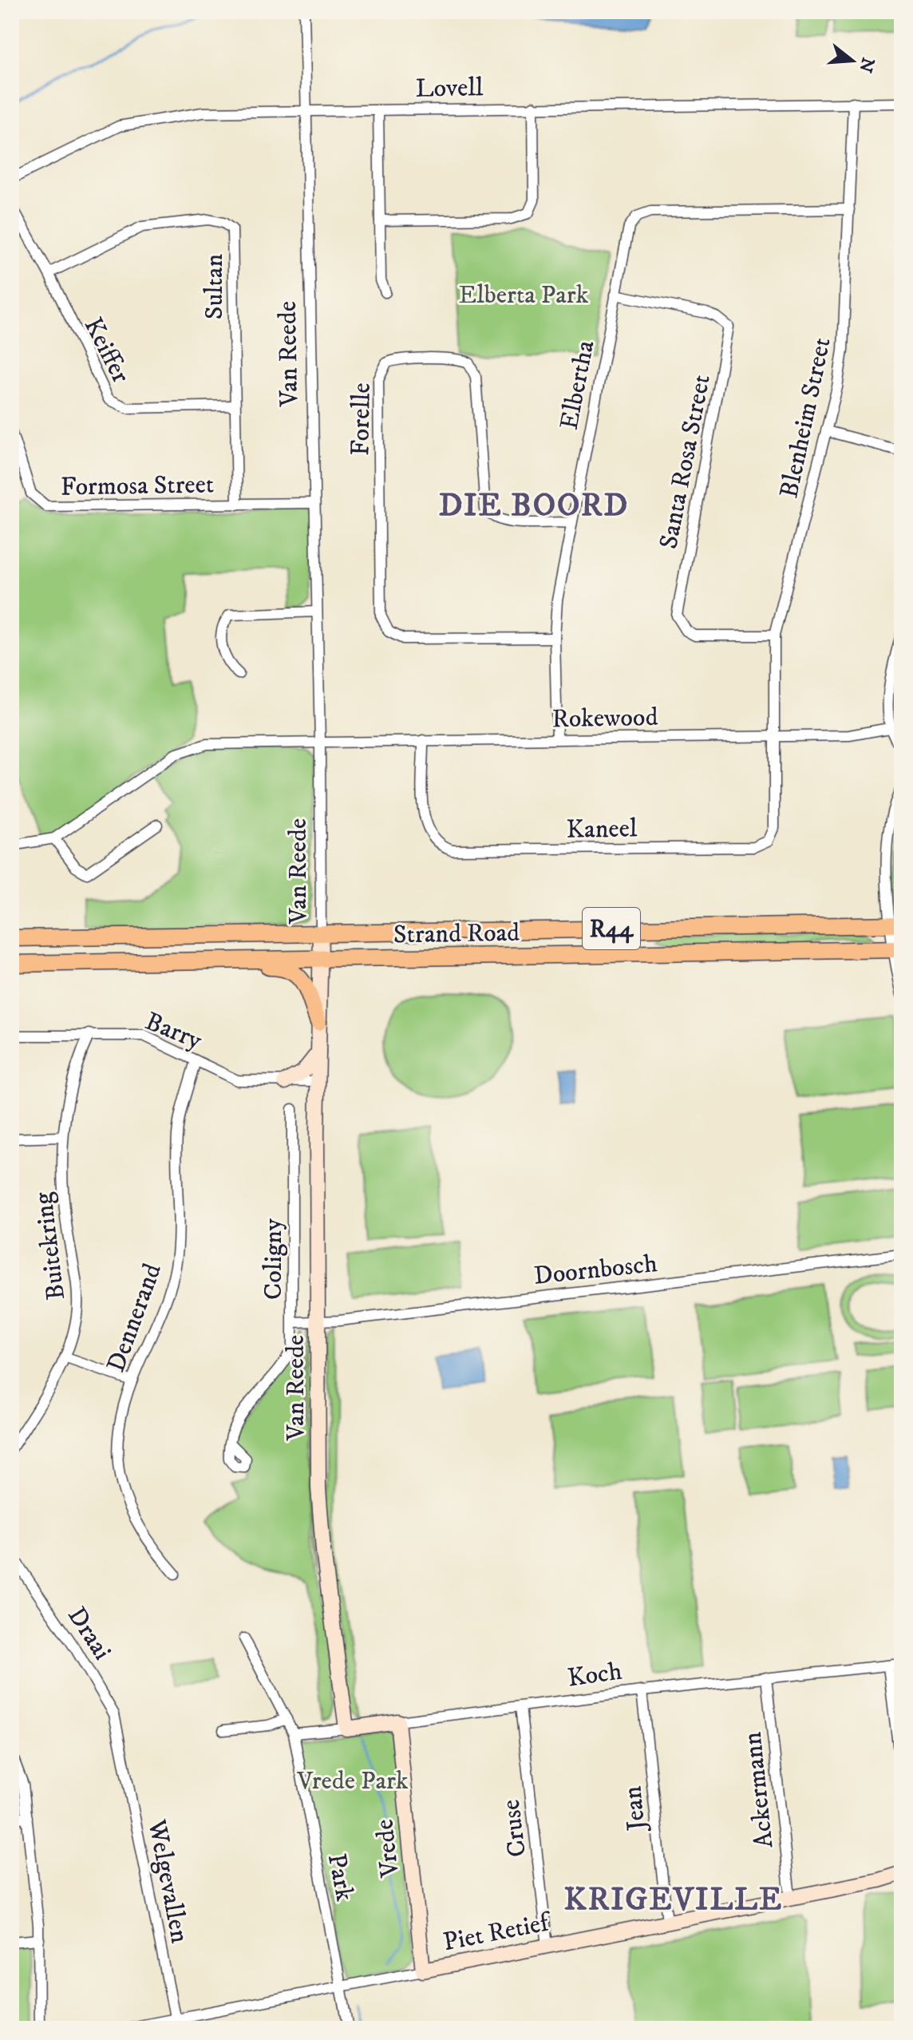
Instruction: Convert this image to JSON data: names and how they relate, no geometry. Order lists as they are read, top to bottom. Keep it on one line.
{"streets":{"main road":["R44","Strand Road"],"street":["Lovell","Sultan","Keiffer","Van Reede","Elbertha","Blenheim Street","Forelle","Santa Rosa Street","Formosa Street","Rokewood","Kaneel","Barry","Buitekring","Coligny","Doornbosch","Dennerand","Draai","Koch","Ackermann","Jean","Cruse","Vrede","Park","Welgevallen","Piet Retief"]},"crossings":[["Lovell","Van Reede"],["Lovell","Blenheim Street"],["Sultan","Keiffer"],["Sultan","Formosa Street"],["Van Reede","Formosa Street"],["Van Reede","Rokewood"],["Van Reede","Strand Road"],["Van Reede","Barry"],["Van Reede","Doornbosch"],["Van Reede","Koch"],["Elbertha","Blenheim Street"],["Elbertha","Forelle"],["Elbertha","Santa Rosa Street"],["Elbertha","Rokewood"],["Blenheim Street","Santa Rosa Street"],["Blenheim Street","Rokewood"],["Blenheim Street","Kaneel"],["Rokewood","Kaneel"],["Barry","Buitekring"],["Barry","Dennerand"],["Coligny","Doornbosch"],["Draai","Welgevallen"],["Koch","Ackermann"],["Koch","Jean"],["Koch","Cruse"],["Koch","Vrede"],["Koch","Park"],["Ackermann","Piet Retief"],["Jean","Piet Retief"],["Cruse","Piet Retief"],["Vrede","Piet Retief"],["Park","Piet Retief"],["Welgevallen","Piet Retief"]],"districts":["DIE BOORD","KRIGEVILLE"],"parks":["Elberta Park","Vrede Park"],"north":"right"}
